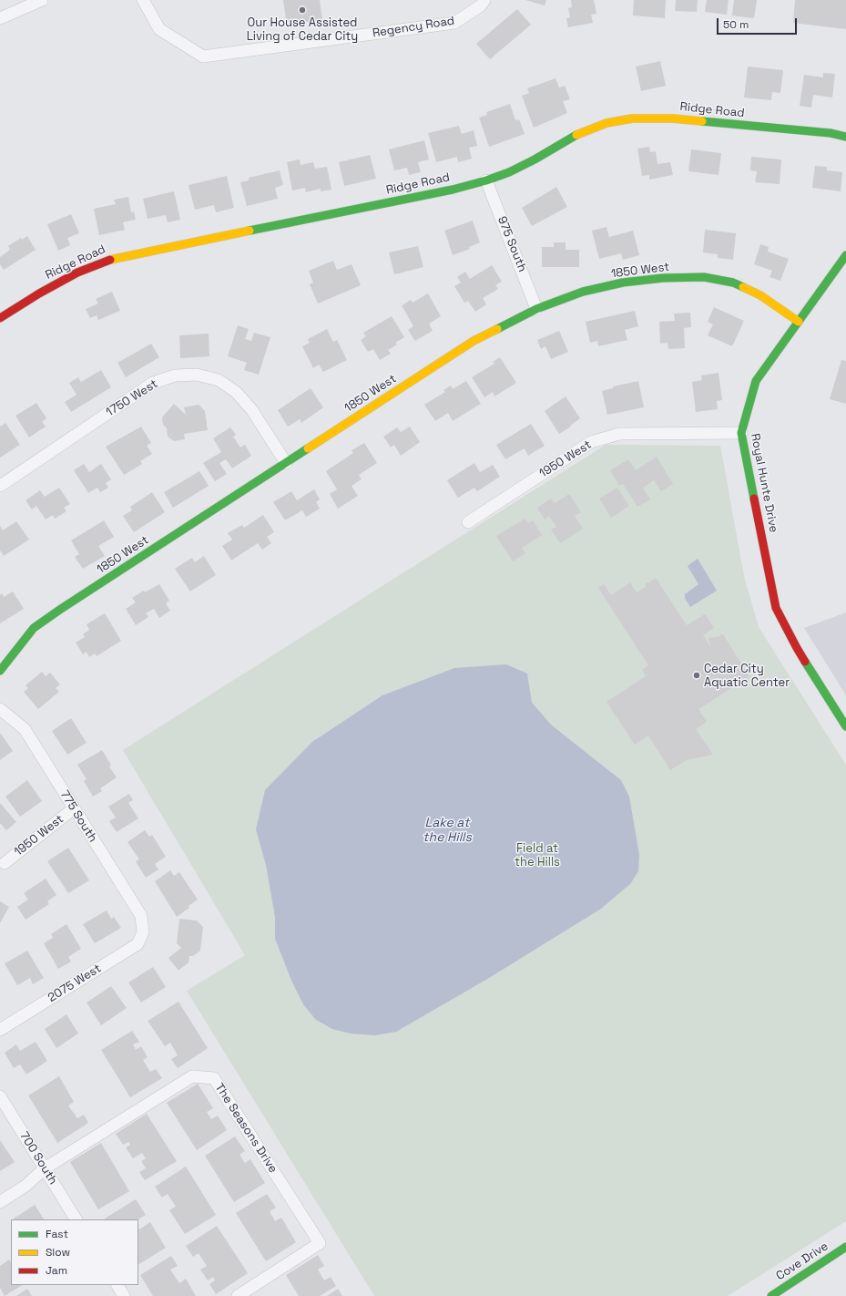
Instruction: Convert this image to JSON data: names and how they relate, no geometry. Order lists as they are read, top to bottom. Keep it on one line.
{"streets":{"street":["Regency Road","Ridge Road","975 South","1850 West","1750 West","1950 West","Royal Hunte Drive","775 South","2075 West","The Seasons Drive","700 South","Cove Drive"]},"crossings":[["Ridge Road","975 South"],["975 South","1850 West"],["1850 West","1750 West"],["1850 West","Royal Hunte Drive"],["1950 West","Royal Hunte Drive"],["1950 West","775 South"],["775 South","2075 West"],["The Seasons Drive","700 South"]],"water":["Lake at the Hills"],"parks":["Field at the Hills"],"places":["Our House Assisted Living of Cedar City","Cedar City Aquatic Center"],"legend":["Fast","Slow","Jam"],"scale_bar":"50 m"}
